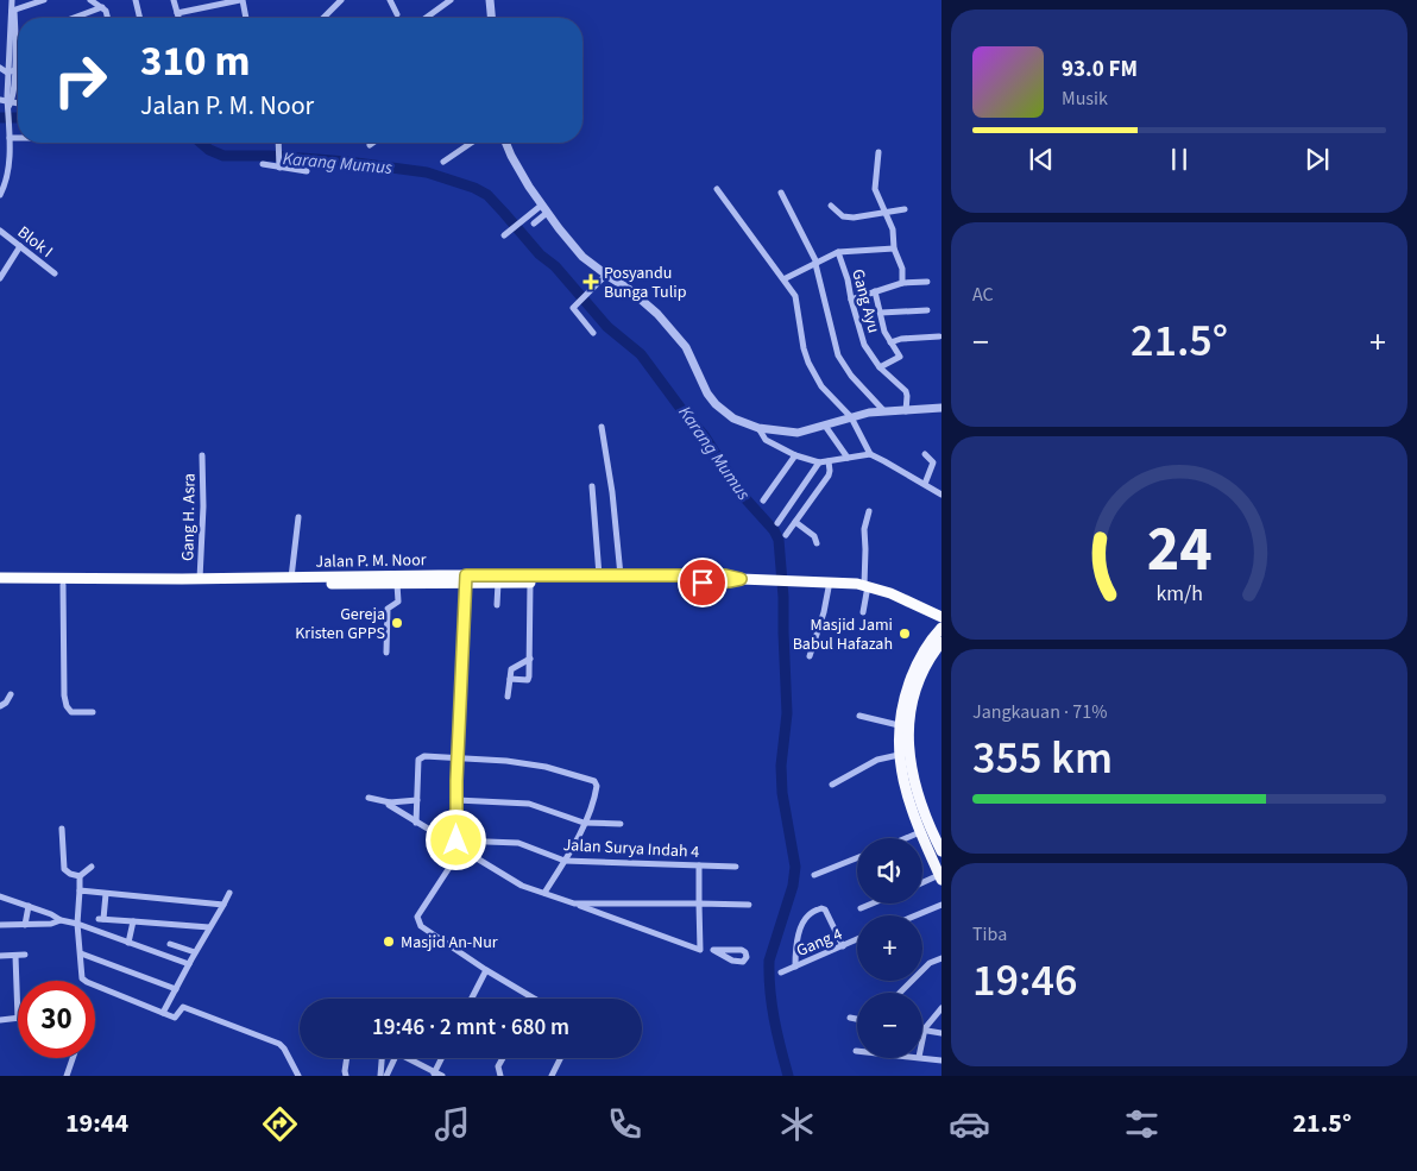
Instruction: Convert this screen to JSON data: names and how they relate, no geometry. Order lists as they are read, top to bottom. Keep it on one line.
{"streets":{"highway":["Jalan P. M. Noor"],"street":["Blok I","Gang Ayu","Gang H. Asra","Jalan Surya Indah 4","Gang 4"]},"crossings":[["Gang H. Asra","Jalan P. M. Noor"]],"water":["Karang Mumus"],"places":{"health":["Posyandu Bunga Tulip"],"other":["Gereja Kristen GPPS","Masjid Jami Babul Hafazah","Masjid An-Nur"]},"page":{"turn":["310 m","Jalan P. M. Noor"],"song":["93.0 FM","Musik"],"tile":["AC",["Jangkauan · 71%","355 km"],["Tiba","19:46"]],"heat":["−","21.5°","+"],"map_buttons":["+","−"],"limit":"30","trip":"19:46 · 2 mnt · 680 m","tabs":["19:44","21.5°"],"gauge":["24","km/h"]}}
